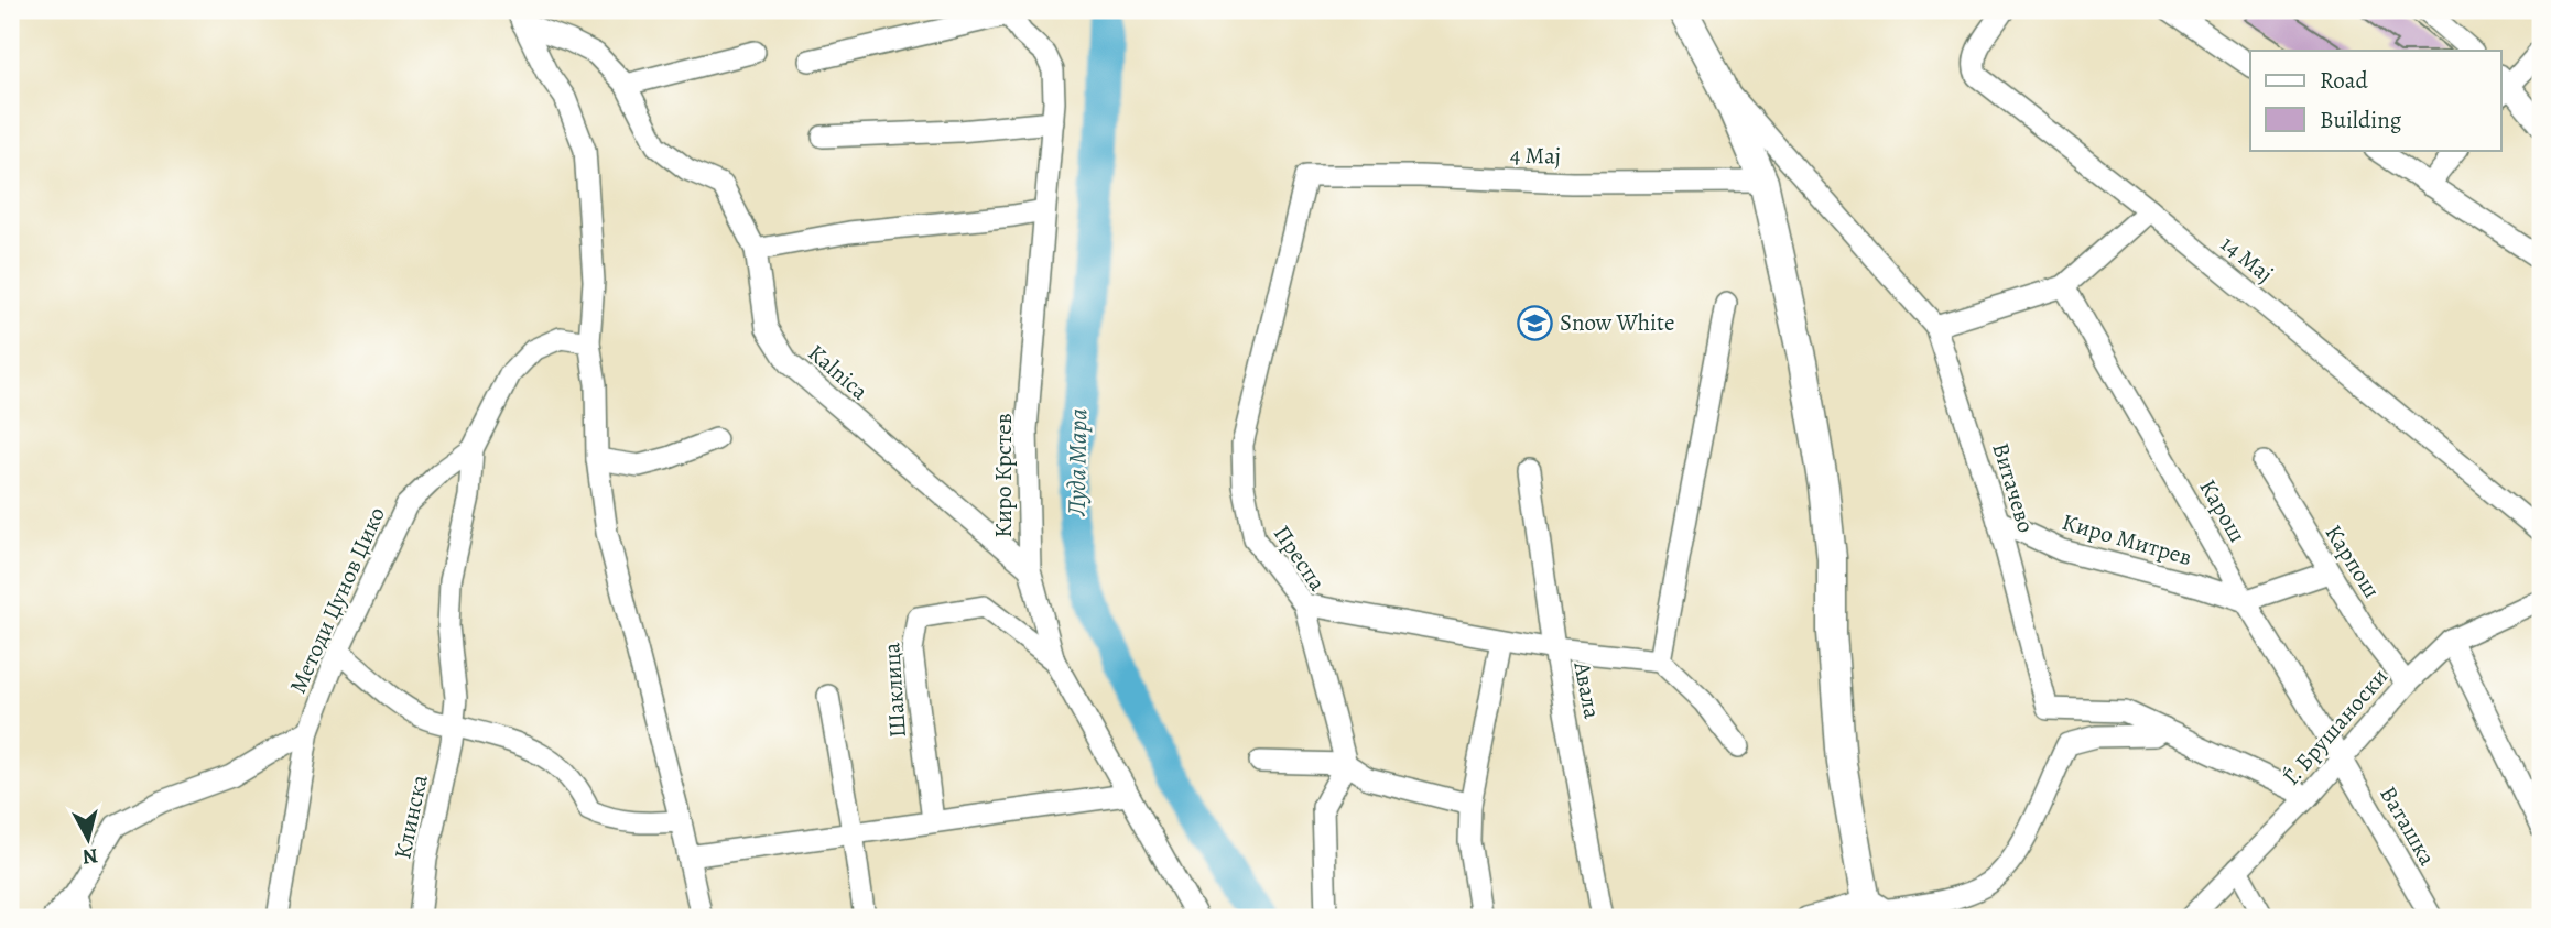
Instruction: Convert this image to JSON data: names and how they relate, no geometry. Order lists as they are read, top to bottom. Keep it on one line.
{"streets":{"street":["4 Мај","14 Мај","Kalnica","Киро Крстев","Витачево","Карош","Киро Митрев","Преспа","Карпош","Методи Џунов Џико","Шаклица","Авала","Ѓ. Брушаноски","Клинска","Ваташка"]},"crossings":[["4 Мај","Преспа"],["Kalnica","Киро Крстев"],["Киро Крстев","Шаклица"],["Витачево","Киро Митрев"],["Витачево","Ѓ. Брушаноски"],["Карош","Киро Митрев"],["Карош","Ѓ. Брушаноски"],["Карош","Ваташка"],["Карпош","Ѓ. Брушаноски"],["Методи Џунов Џико","Клинска"],["Ѓ. Брушаноски","Ваташка"]],"water":["Луда Мара"],"places":{"school or university":["Snow White"]},"legend":["Road","Building"],"north":"bottom"}
